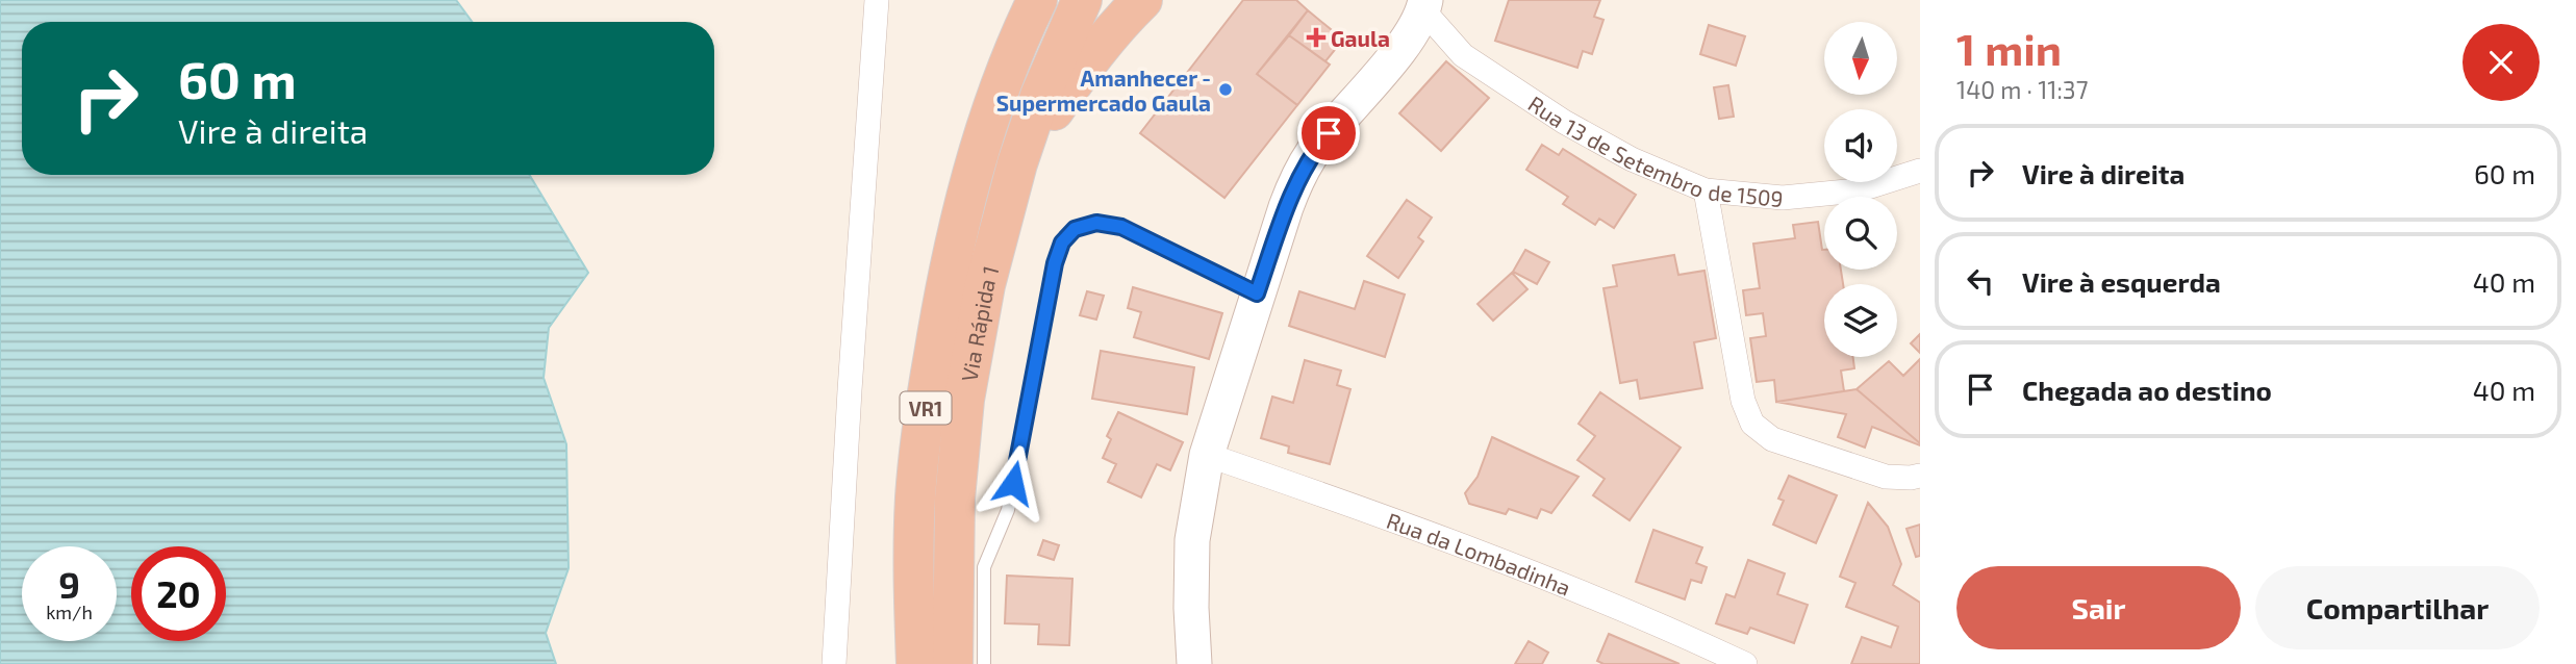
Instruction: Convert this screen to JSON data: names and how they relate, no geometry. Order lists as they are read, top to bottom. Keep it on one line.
{"streets":{"highway":["Via Rápida 1","VR1"],"street":["Rua 13 de Setembro de 1509","Rua da Lombadinha"]},"places":{"health":["Gaula"],"other":["Amanhecer - Supermercado Gaula"]},"north":"bottom","page":{"heading":["1 min","140 m · 11:37"],"turn":["60 m","Vire à direita"],"list":[{"name":"Vire à direita","value":"60 m"},{"name":"Vire à esquerda","value":"40 m"},{"name":"Chegada ao destino","value":"40 m"}],"speed":"9 km/h","limit":"20","buttons":["Sair","Compartilhar"]}}
